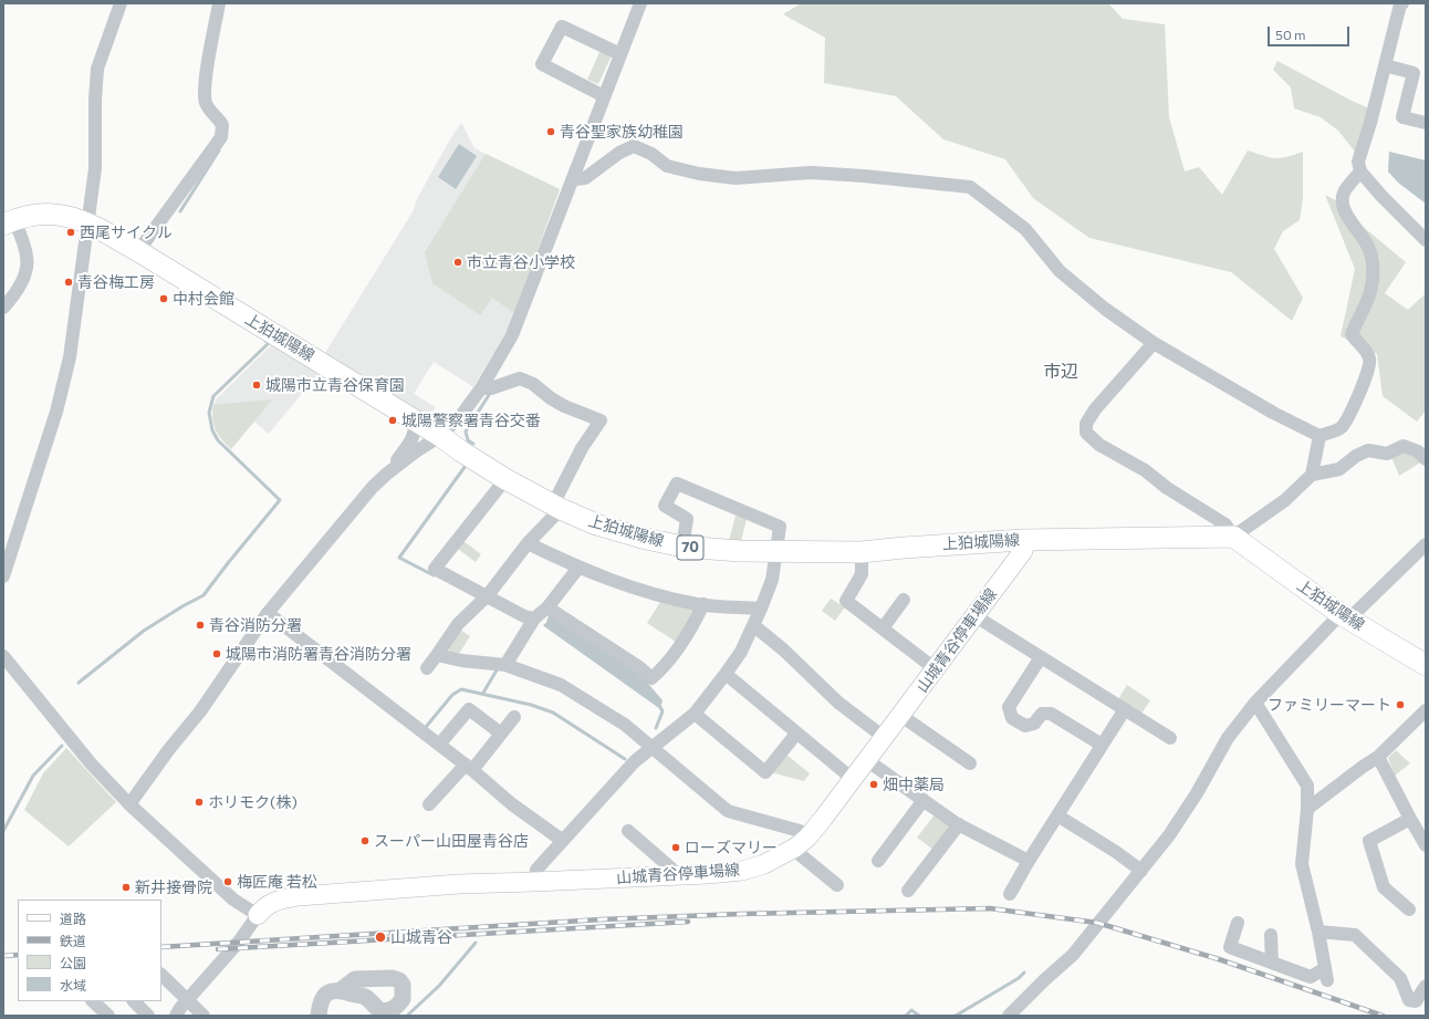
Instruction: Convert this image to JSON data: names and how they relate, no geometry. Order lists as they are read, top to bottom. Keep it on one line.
{"streets":{"main road":["上狛城陽線","70","山城青谷停車場線"]},"crossings":[["上狛城陽線","山城青谷停車場線"]],"districts":["市辺"],"places":["青谷聖家族幼稚園","西尾サイクル","市立青谷小学校","青谷梅工房","中村会館","城陽市立青谷保育園","城陽警察署青谷交番","青谷消防分署","城陽市消防署青谷消防分署","ファミリーマート","畑中薬局","ホリモク(株)","スーパー山田屋青谷店","ローズマリー","梅匠庵 若松","新井接骨院","山城青谷"],"legend":["道路","鉄道","公園","水域"],"scale_bar":"50 m"}
